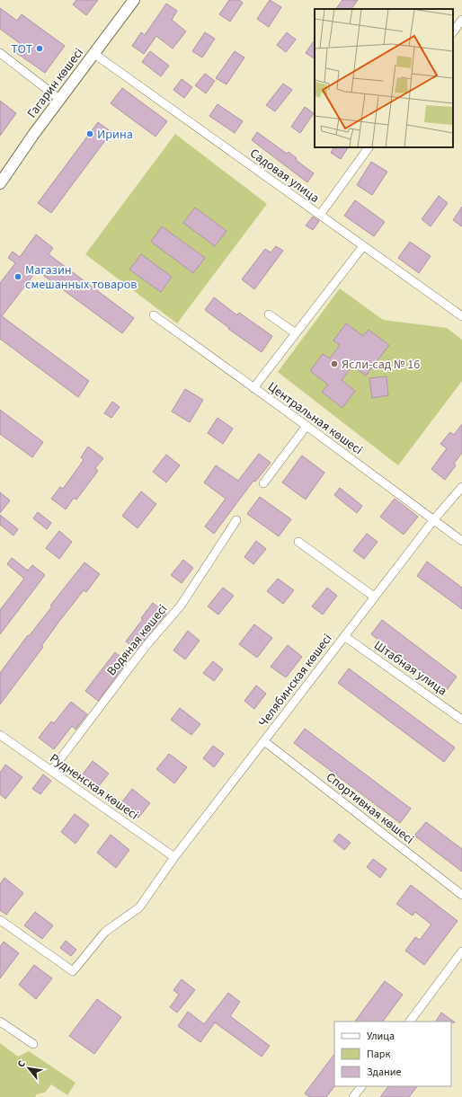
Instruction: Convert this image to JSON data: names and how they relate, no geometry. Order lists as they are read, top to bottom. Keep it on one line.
{"streets":{"street":["Гагарин көшесі","Садовая улица","Центральная көшесі","Водяная көшесі","Штабная улица","Челябинская көшесі","Рудненская көшесі","Спортивная көшесі"]},"crossings":[["Гагарин көшесі","Садовая улица"],["Центральная көшесі","Челябинская көшесі"],["Водяная көшесі","Рудненская көшесі"],["Штабная улица","Челябинская көшесі"],["Челябинская көшесі","Рудненская көшесі"],["Челябинская көшесі","Спортивная көшесі"]],"places":["ТОТ","Ирина","Магазин смешанных товаров","Ясли-сад № 16"],"legend":["Улица","Парк","Здание"],"north":"top left"}
